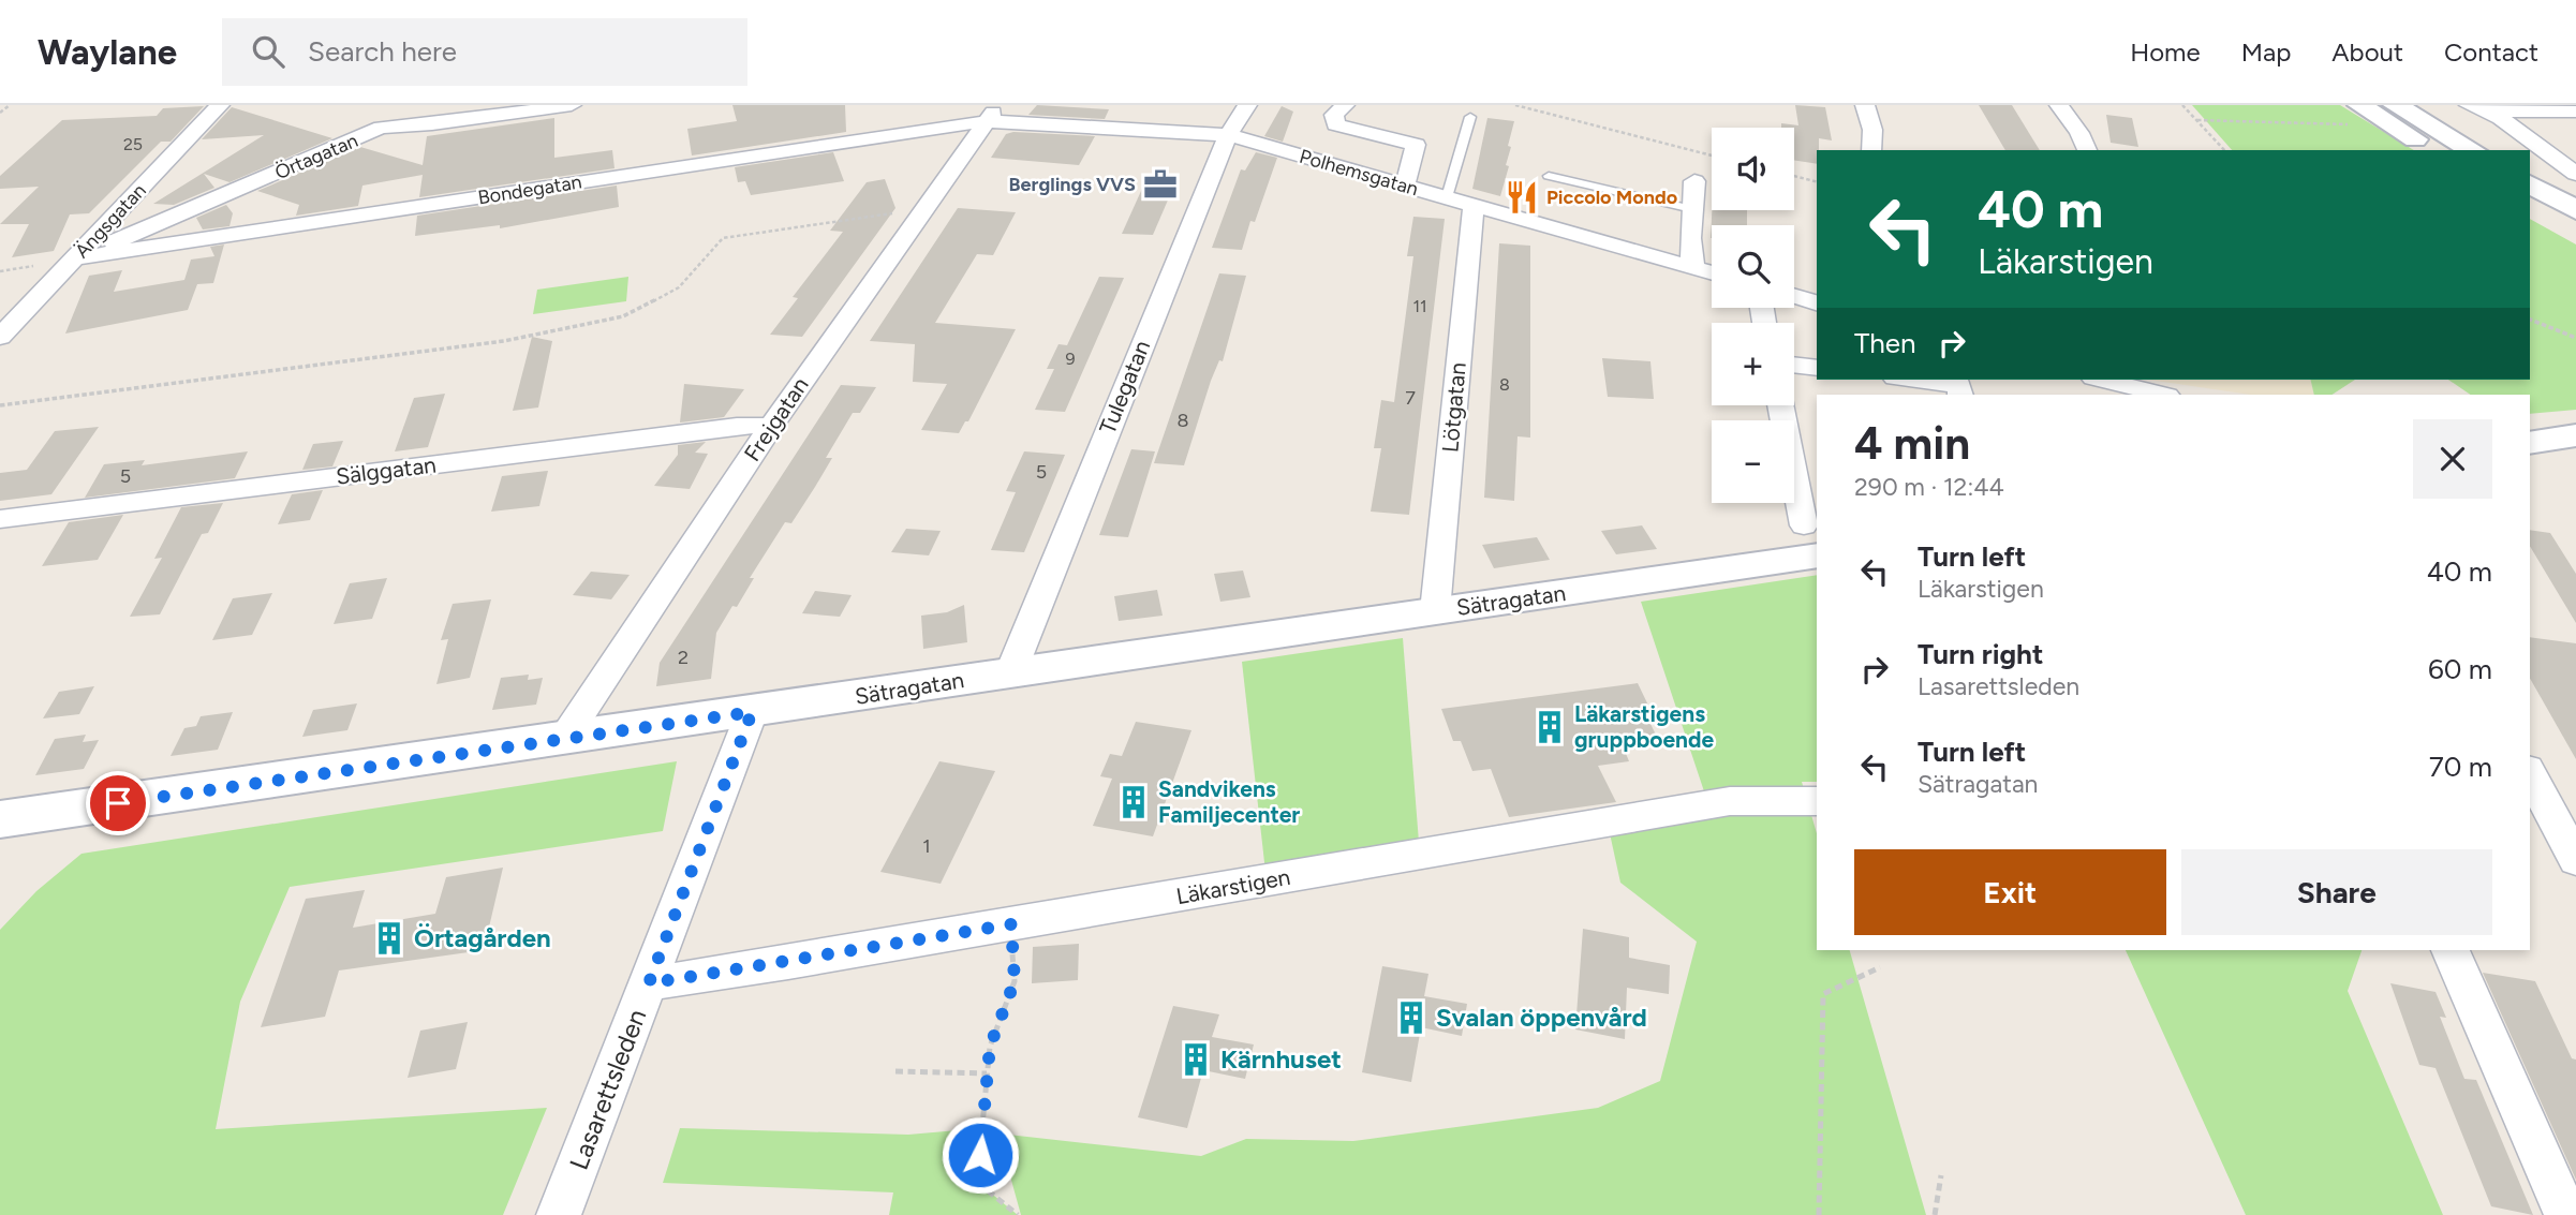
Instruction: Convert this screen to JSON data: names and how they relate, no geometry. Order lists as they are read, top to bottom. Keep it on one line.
{"streets":{"street":["Örtagatan","Polhemsgatan","Bondegatan","Ängsgatan","Tulegatan","Lötgatan","Frejgatan","Sälggatan","Sätragatan","Läkarstigen","Lasarettsleden"]},"crossings":[["Örtagatan","Bondegatan"],["Örtagatan","Ängsgatan"],["Polhemsgatan","Bondegatan"],["Polhemsgatan","Tulegatan"],["Polhemsgatan","Lötgatan"],["Polhemsgatan","Frejgatan"],["Bondegatan","Ängsgatan"],["Bondegatan","Frejgatan"],["Tulegatan","Sätragatan"],["Lötgatan","Sätragatan"],["Frejgatan","Sälggatan"],["Frejgatan","Sätragatan"],["Sätragatan","Lasarettsleden"],["Läkarstigen","Lasarettsleden"]],"places":{"office":["Berglings VVS"],"restaurant":["Piccolo Mondo"],"building":["Läkarstigens gruppboende","Sandvikens Familjecenter","Örtagården","Svalan öppenvård","Kärnhuset"]},"house_numbers":["25","11","9","8","7","8","5","5","2","1"],"page":{"header":"Waylane","search":"Search here","nav":["Home","Map","About","Contact"],"map_buttons":["+","−"],"turn":["40 m","Läkarstigen"],"then":"Then","heading":["4 min","290 m · 12:44"],"list":[{"name":"Turn left","note":"Läkarstigen","value":"40 m"},{"name":"Turn right","note":"Lasarettsleden","value":"60 m"},{"name":"Turn left","note":"Sätragatan","value":"70 m"}],"buttons":["Exit","Share"]}}
